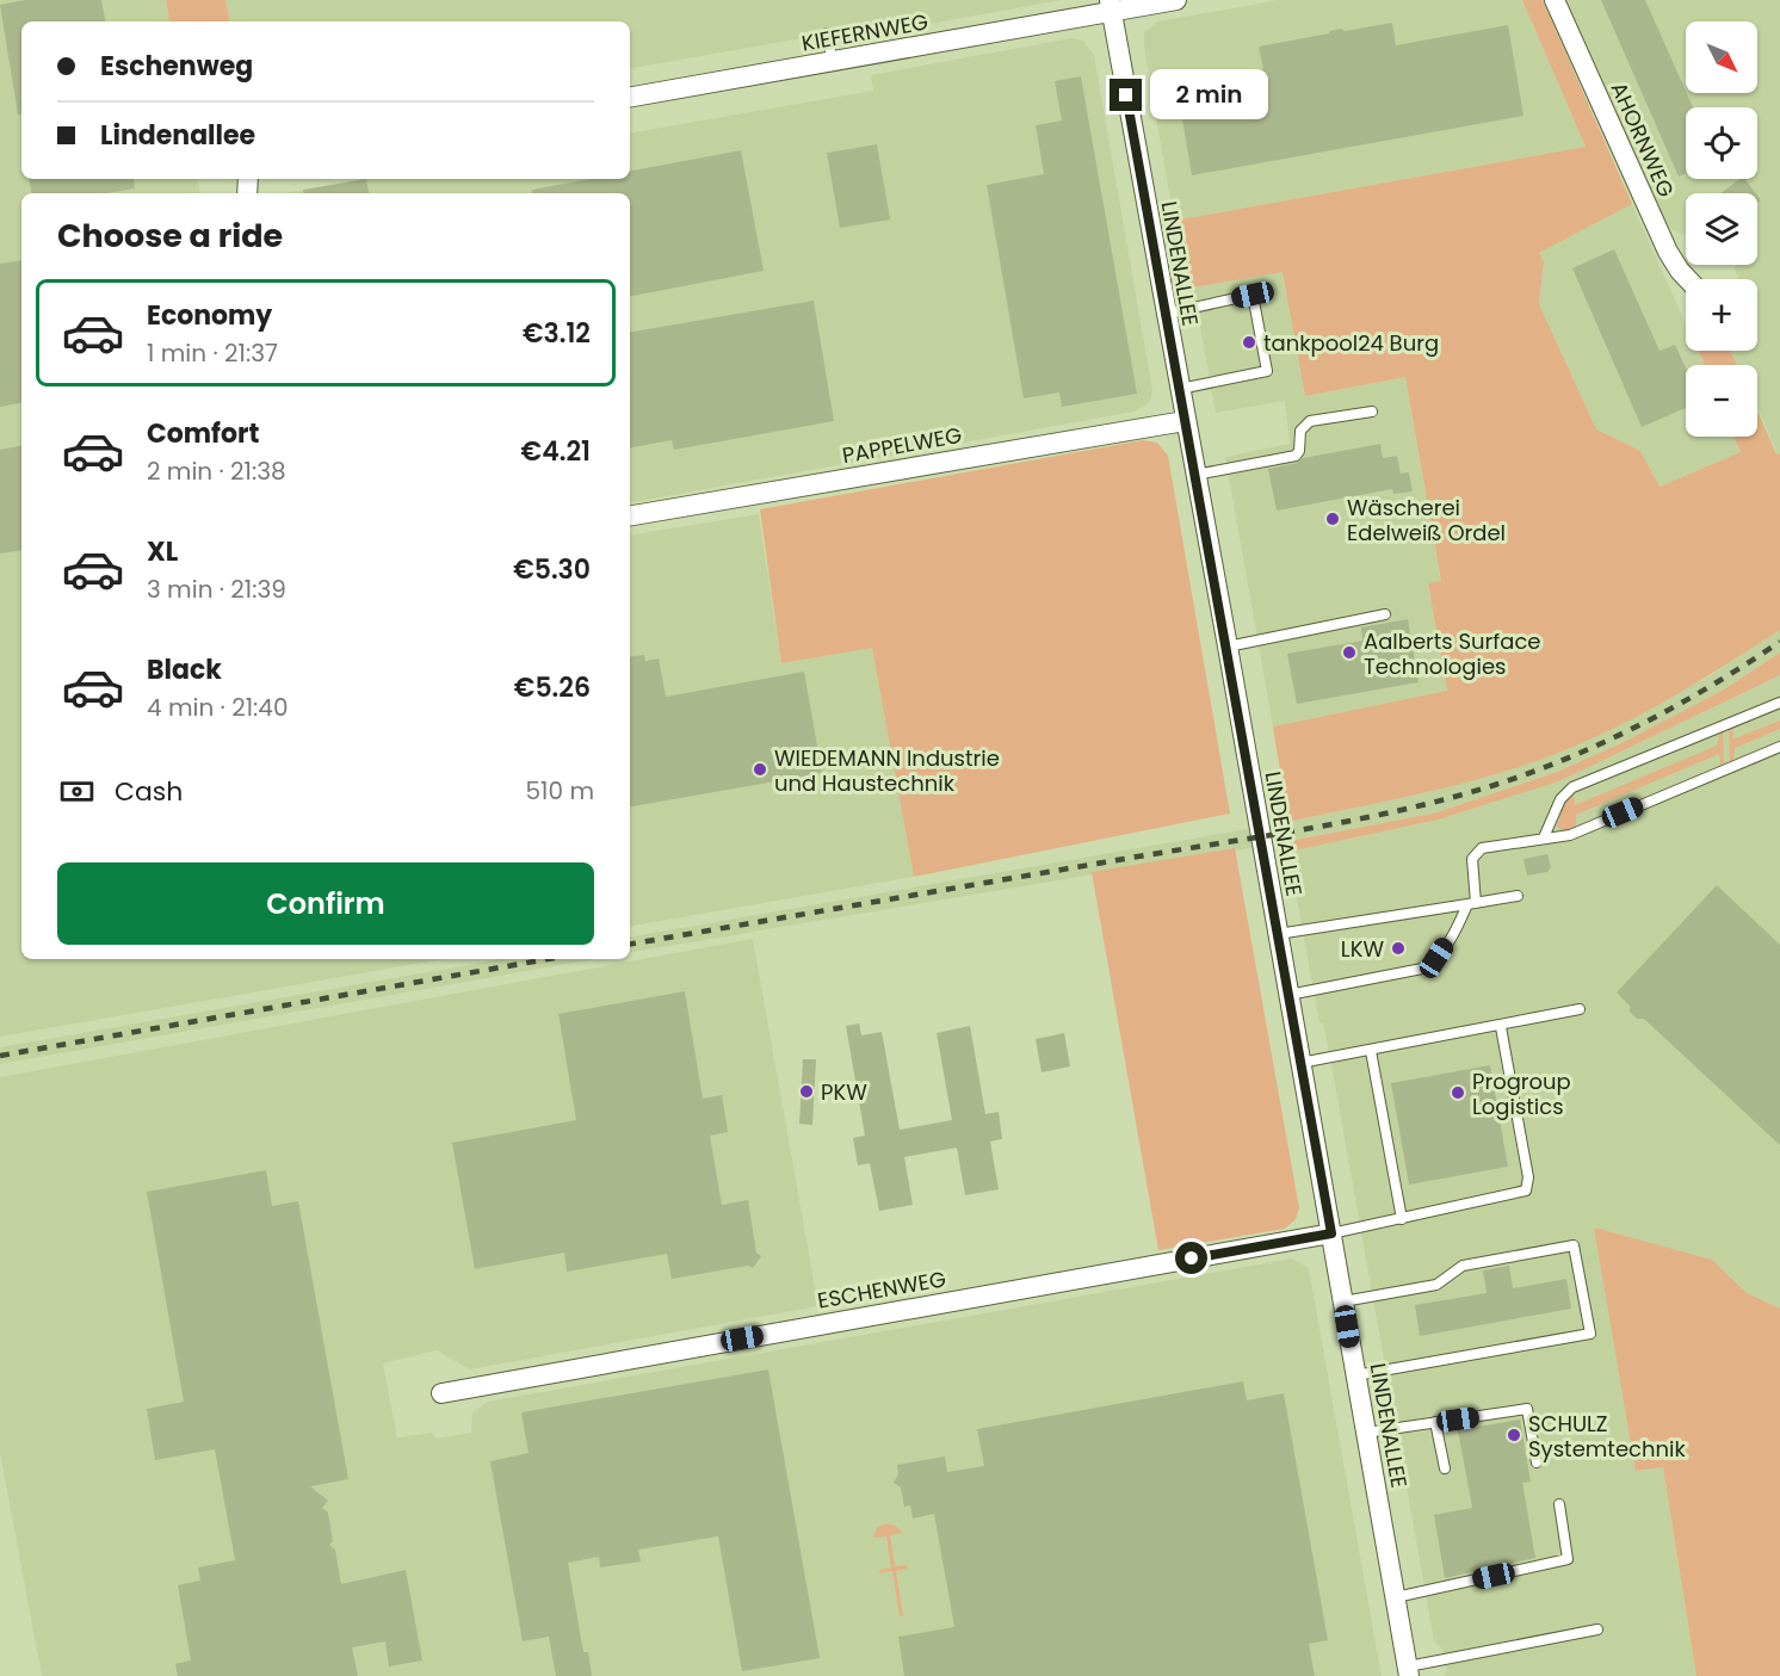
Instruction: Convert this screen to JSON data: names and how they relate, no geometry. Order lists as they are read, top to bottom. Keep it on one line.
{"streets":{"street":["KIEFERNWEG","AHORNWEG","LINDENALLEE","PAPPELWEG","ESCHENWEG"]},"crossings":[["KIEFERNWEG","LINDENALLEE"],["LINDENALLEE","PAPPELWEG"],["LINDENALLEE","ESCHENWEG"]],"places":["tankpool24 Burg","Wäscherei Edelweiß Ordel","Aalberts Surface Technologies","WIEDEMANN Industrie und Haustechnik","LKW","PKW","Progroup Logistics","SCHULZ Systemtechnik"],"north":"bottom right","page":{"map_buttons":["+","−"],"banner":["Eschenweg","Lindenallee"],"bubble":"2 min","heading":"Choose a ride","list":[{"name":"Economy","note":"1 min · 21:37","value":"€3.12"},{"name":"Comfort","note":"2 min · 21:38","value":"€4.21"},{"name":"XL","note":"3 min · 21:39","value":"€5.30"},{"name":"Black","note":"4 min · 21:40","value":"€5.26"}],"pay":["Cash","510 m"],"buttons":"Confirm"}}
